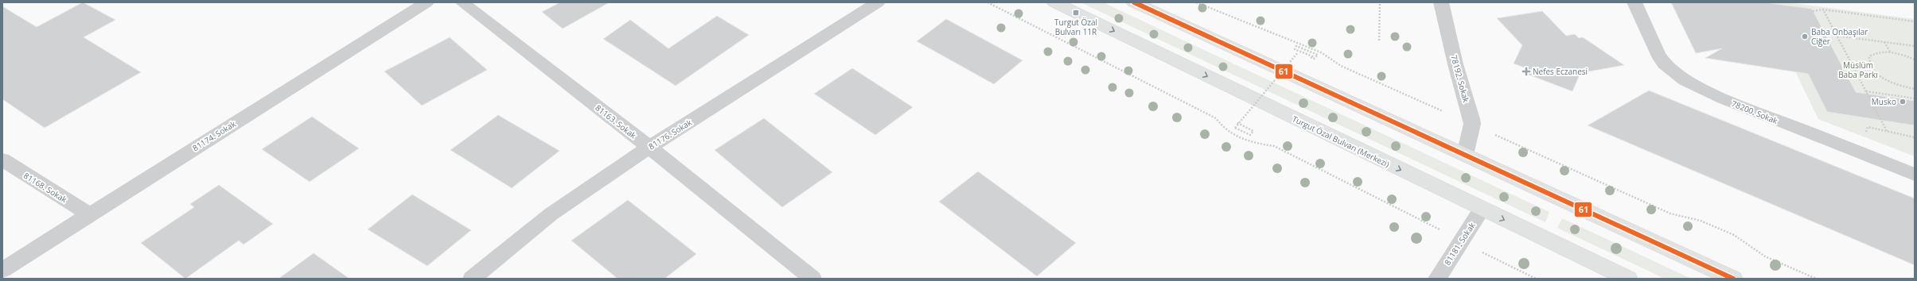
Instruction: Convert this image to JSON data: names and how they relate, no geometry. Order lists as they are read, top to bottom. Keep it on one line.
{"streets":{"main road":["Turgut Özal Bulvarı (Merkezi)"],"street":["78192. Sokak","78200. Sokak","81163. Sokak","81176. Sokak","81174. Sokak","81168. Sokak","81181. Sokak"]},"crossings":[["81163. Sokak","81176. Sokak"],["81174. Sokak","81168. Sokak"],["Turgut Özal Bulvarı (Merkezi)","81181. Sokak"]],"parks":["Müslüm Baba Parkı"],"places":{"transit":["Turgut Özal Bulvarı 11R"],"other":["Baba Onbaşılar Ciğer","Musko"],"health":["Nefes Eczanesi"]},"lines":["transit line 61"]}
